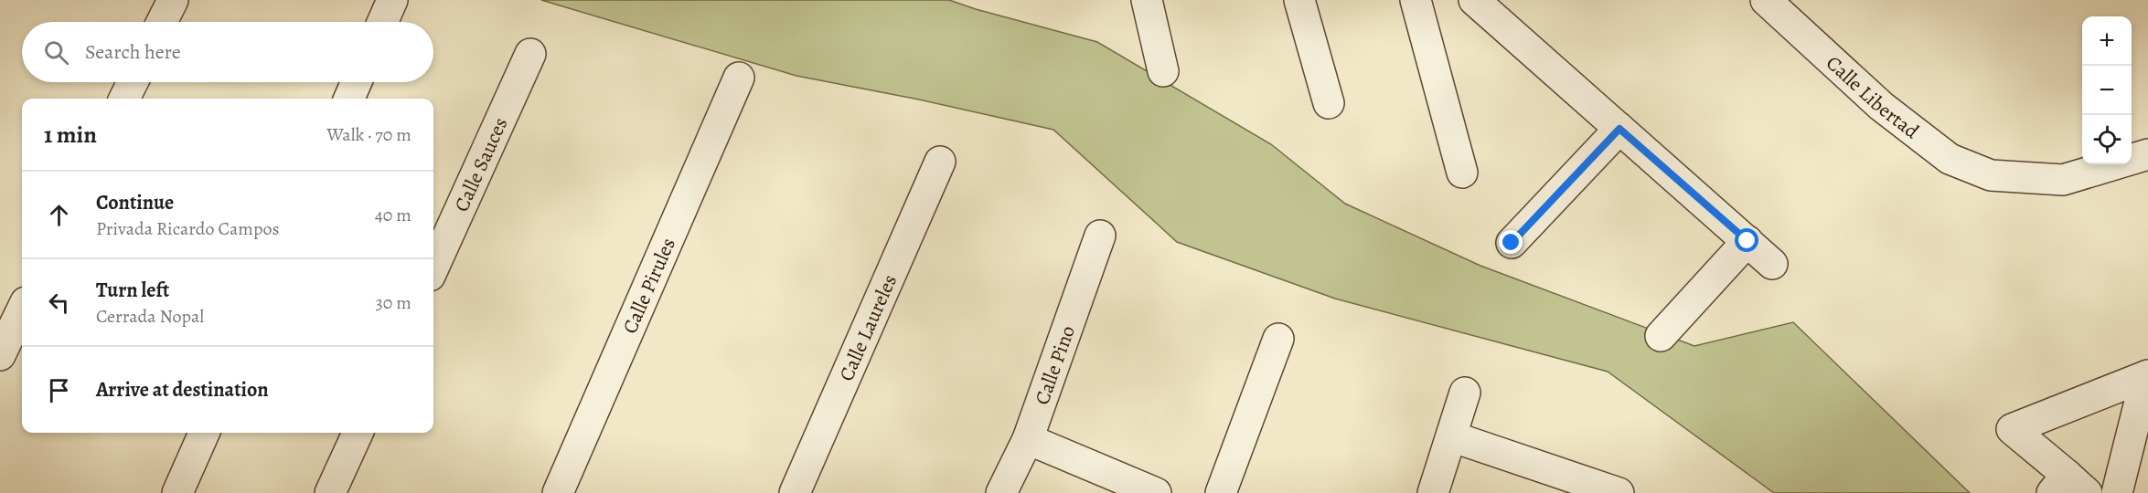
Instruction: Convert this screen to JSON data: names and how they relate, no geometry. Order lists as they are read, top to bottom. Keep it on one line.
{"streets":{"street":["Calle Libertad","Calle Sauces","Calle Pirules","Calle Laureles","Calle Pino"]},"page":{"map_buttons":["+","−"],"search":"Search here","heading":["1 min","Walk · 70 m"],"list":[["Continue","Privada Ricardo Campos","40 m"],["Turn left","Cerrada Nopal","30 m"],"Arrive at destination"]}}
